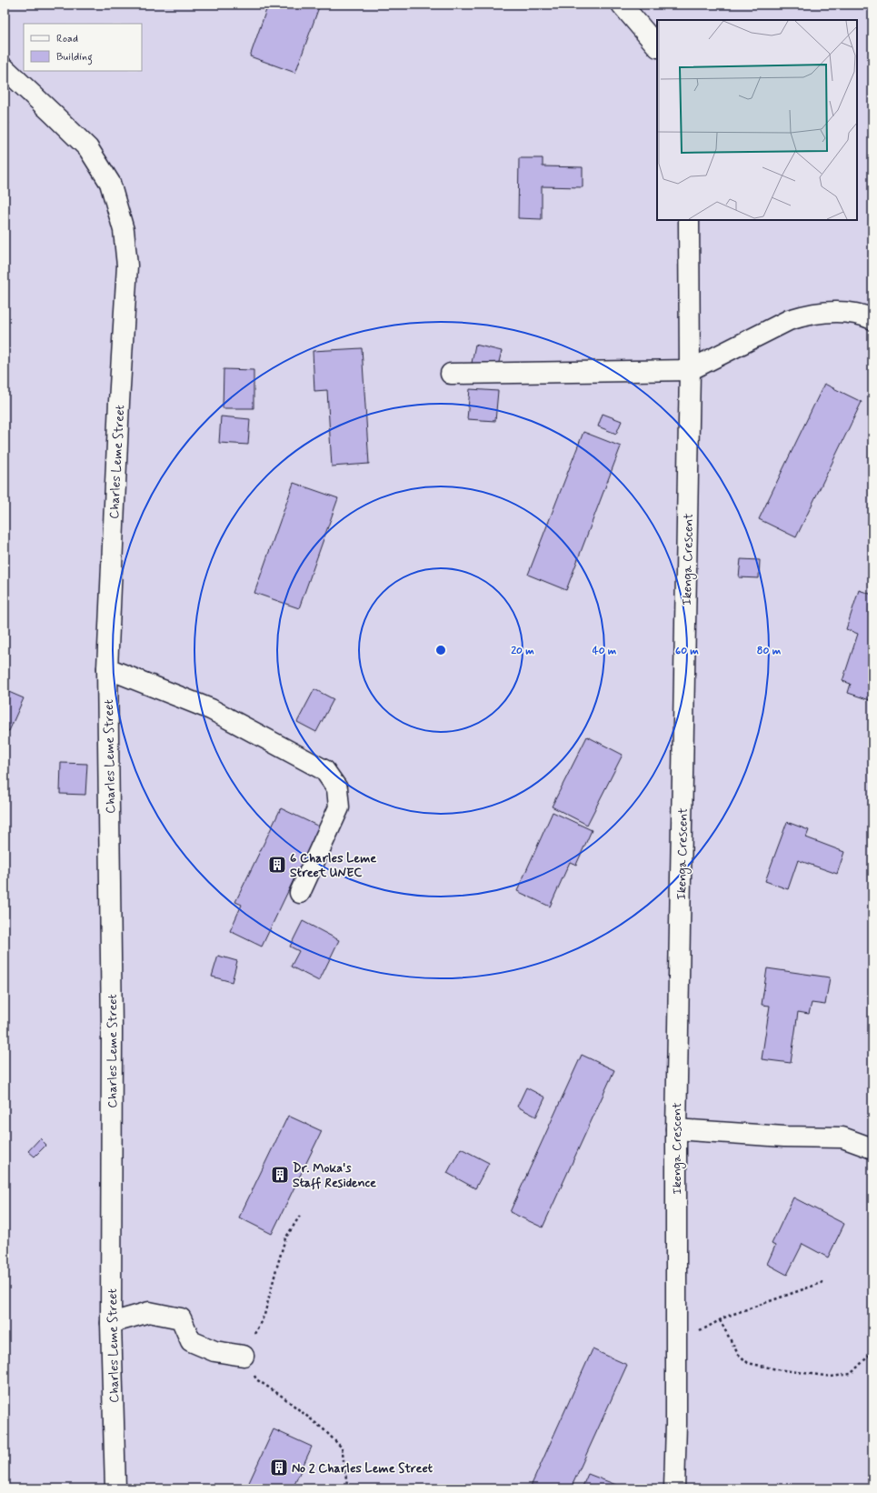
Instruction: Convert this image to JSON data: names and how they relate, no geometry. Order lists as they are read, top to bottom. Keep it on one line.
{"streets":{"street":["Charles Leme Street","Ikenga Crescent"]},"places":{"building":["6 Charles Leme Street UNEC","Dr. Moka's Staff Residence","No 2 Charles Leme Street"]},"legend":["Road","Building"],"rings":["20 m","40 m","60 m","80 m"]}
